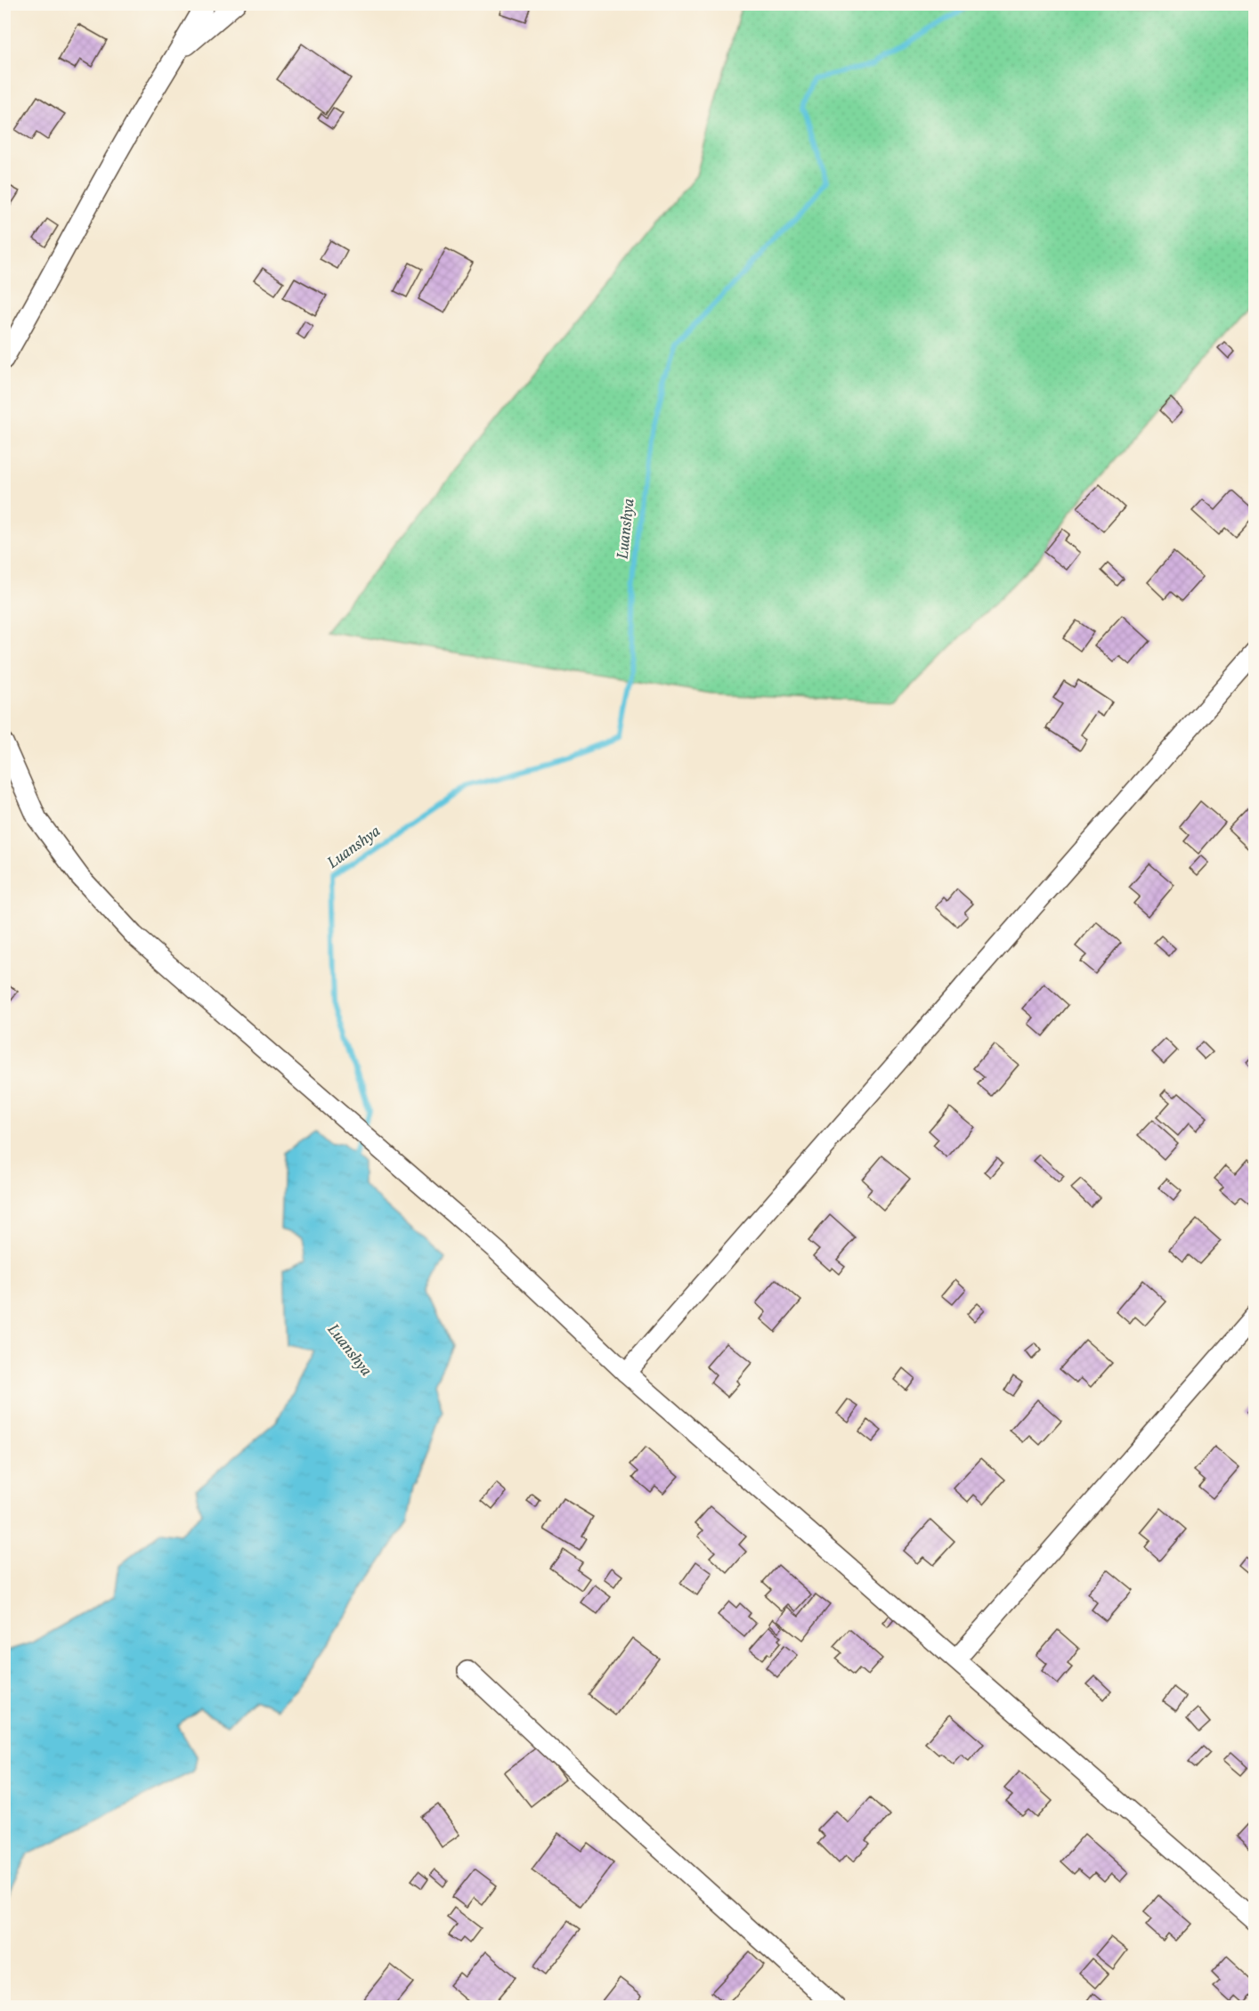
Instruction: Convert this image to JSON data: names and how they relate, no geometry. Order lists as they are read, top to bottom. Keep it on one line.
{"water":["Luanshya"]}
